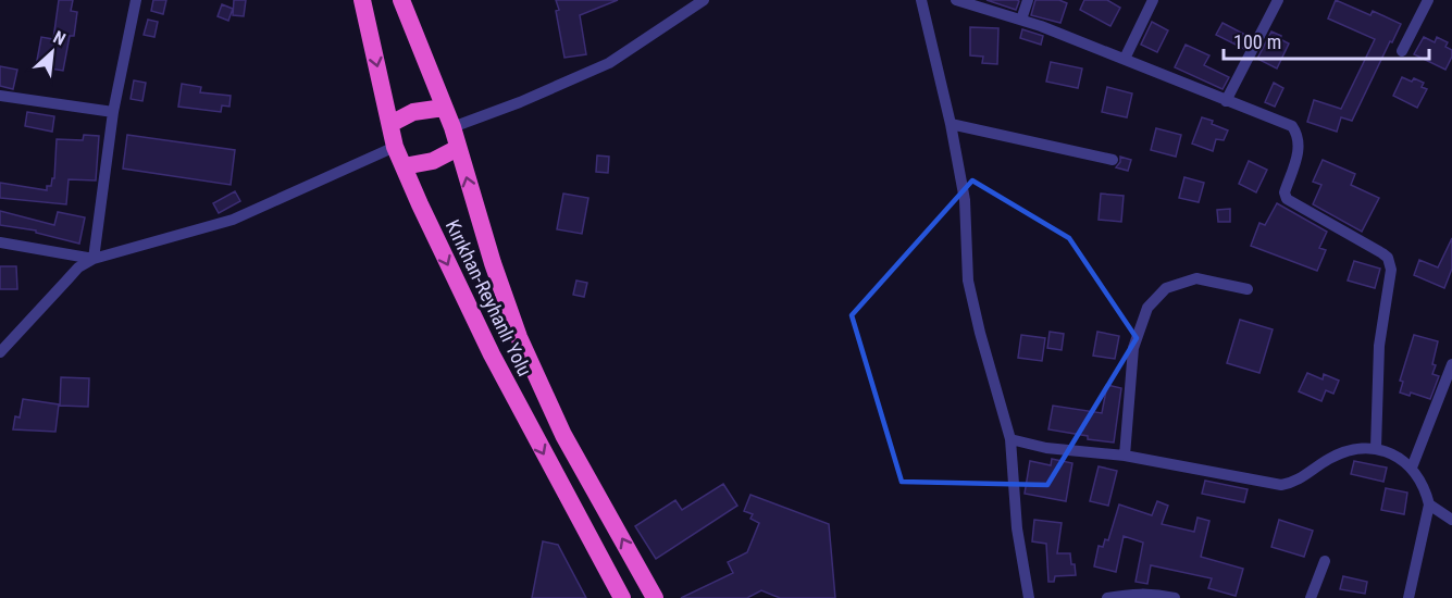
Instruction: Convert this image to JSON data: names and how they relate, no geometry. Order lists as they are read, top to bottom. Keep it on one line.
{"streets":{"highway":["Kırıkhan-Reyhanlı Yolu"]},"scale_bar":"100 m","north":"top right"}
